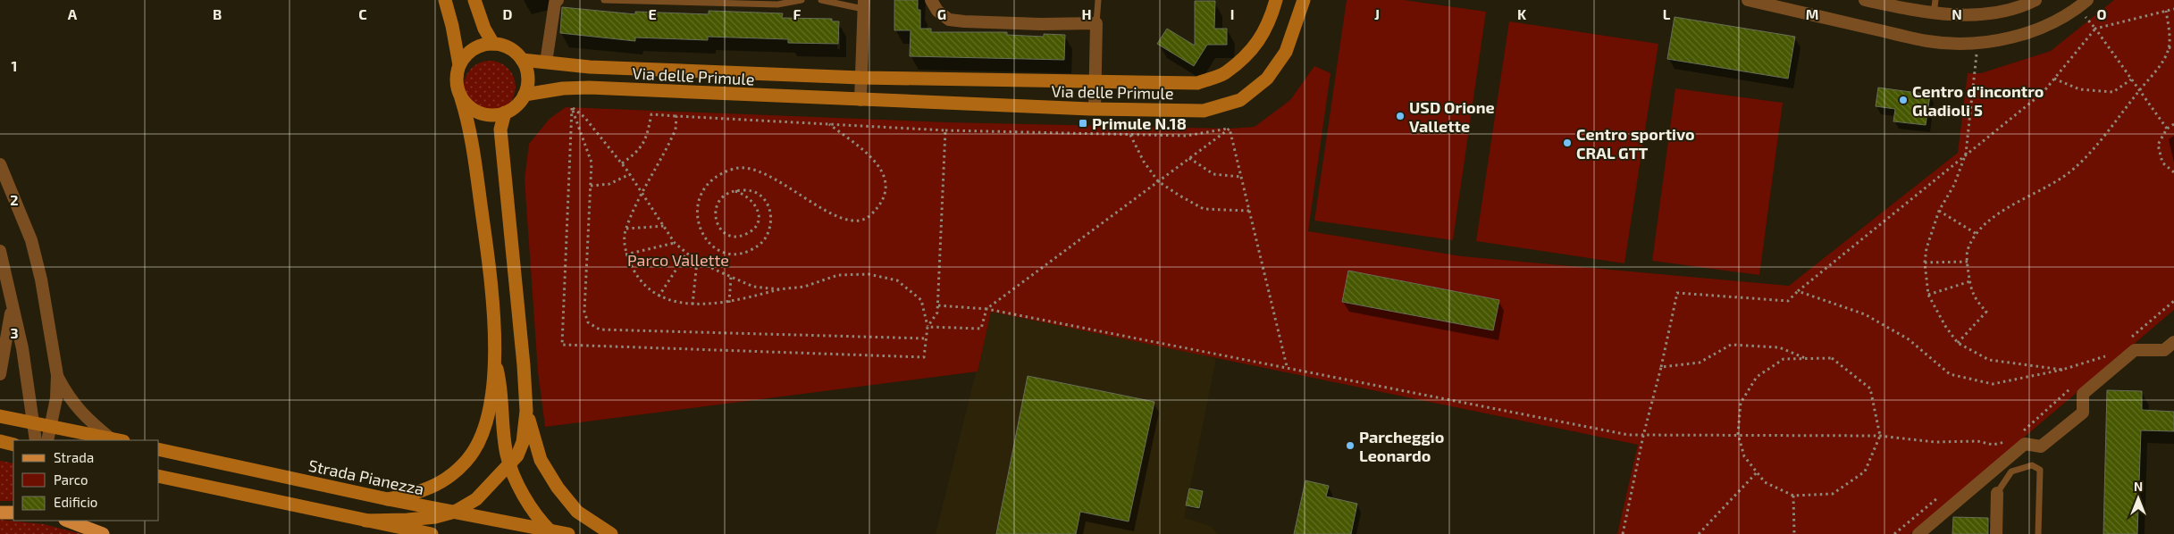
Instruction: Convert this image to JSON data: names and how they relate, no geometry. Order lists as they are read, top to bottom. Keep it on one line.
{"streets":{"main road":["Via delle Primule","Strada Pianezza"]},"parks":["Parco Vallette"],"places":{"other":["Centro d'incontro Gladioli 5","USD Orione Vallette","Centro sportivo CRAL GTT","Parcheggio Leonardo"],"transit":["Primule N.18"]},"legend":["Strada","Parco","Edificio"],"north":"top","grid":{"columns":["A","B","C","D","E","F","G","H","I","J","K","L","M","N","O"],"rows":["1","2","3"]}}
